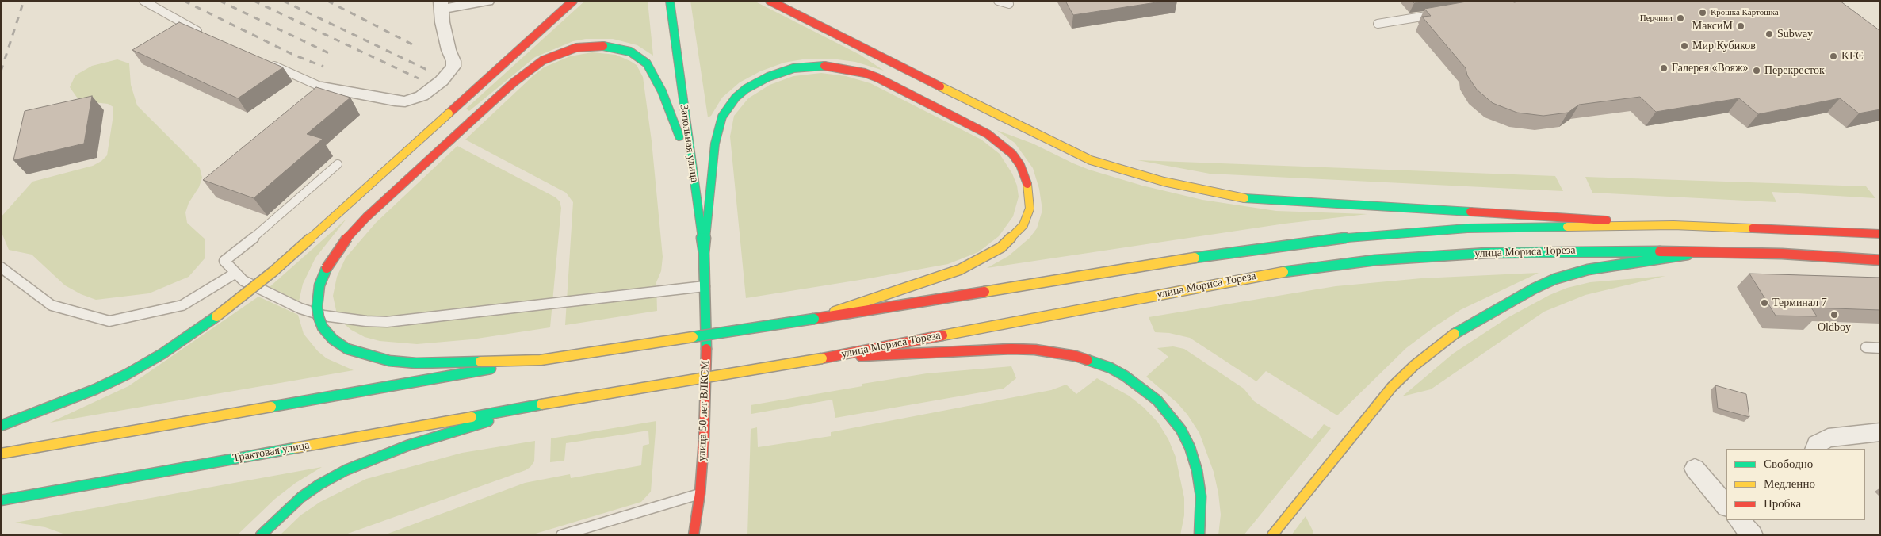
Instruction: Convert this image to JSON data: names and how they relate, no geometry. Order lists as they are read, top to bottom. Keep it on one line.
{"streets":{"street":["Запольная улица","улица Мориса Тореза","улица 50 лет ВЛКСМ","Трактовая улица"]},"crossings":[["Запольная улица","улица 50 лет ВЛКСМ"],["улица Мориса Тореза","Трактовая улица"]],"places":["Крошка Картошка","Перчини","МаксиМ","Subway","Мир Кубиков","KFC","Галерея «Вояж»","Перекресток","Терминал 7","Oldboy"],"legend":["Свободно","Медленно","Пробка"]}
